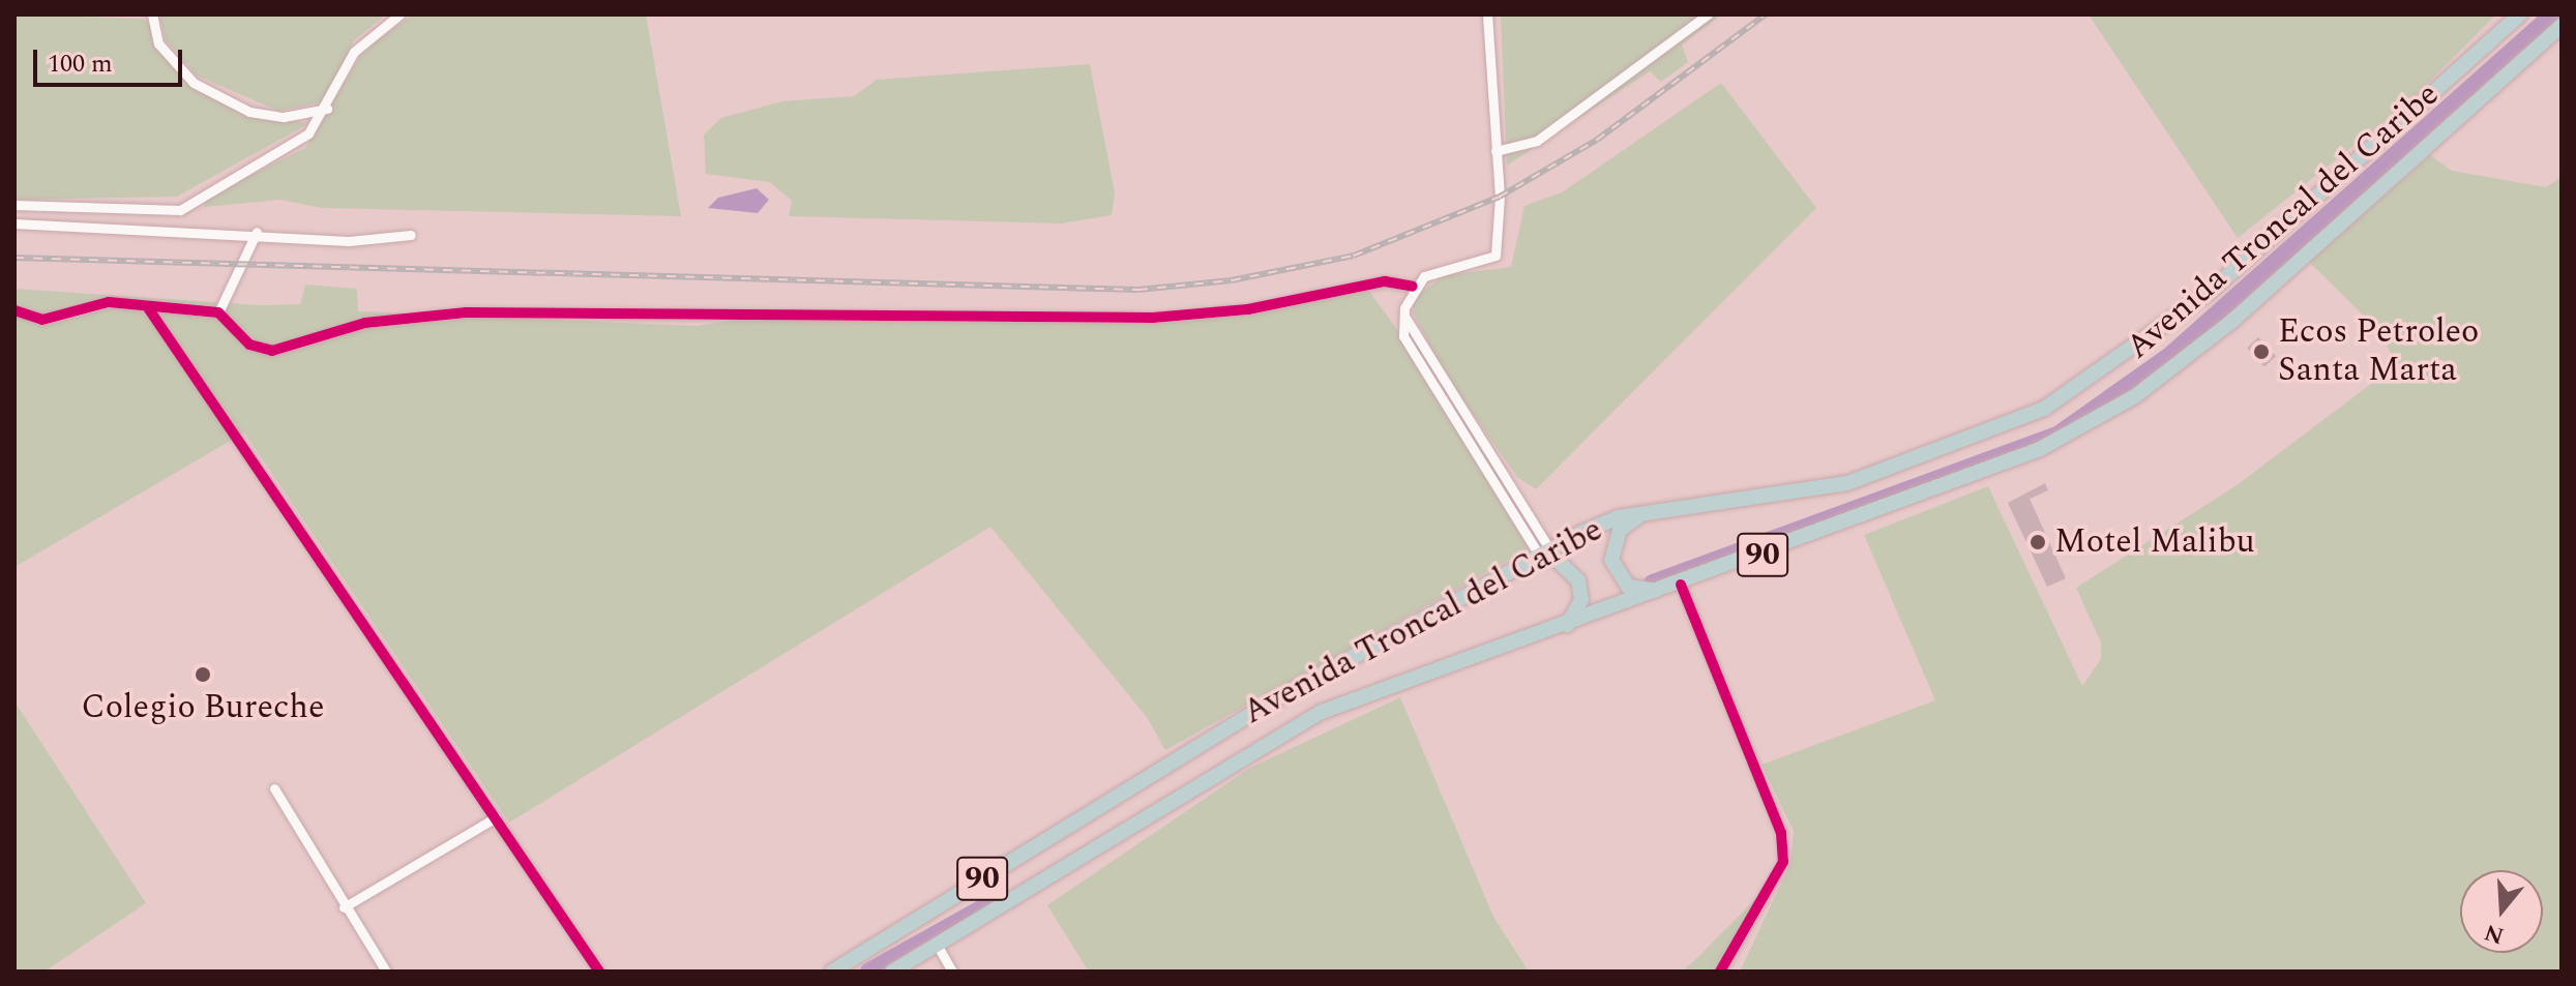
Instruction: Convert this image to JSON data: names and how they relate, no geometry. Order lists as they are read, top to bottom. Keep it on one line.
{"streets":{"highway":["Avenida Troncal del Caribe","90"]},"places":["Ecos Petroleo Santa Marta","Motel Malibu","Colegio Bureche"],"scale_bar":"100 m","north":"bottom"}
